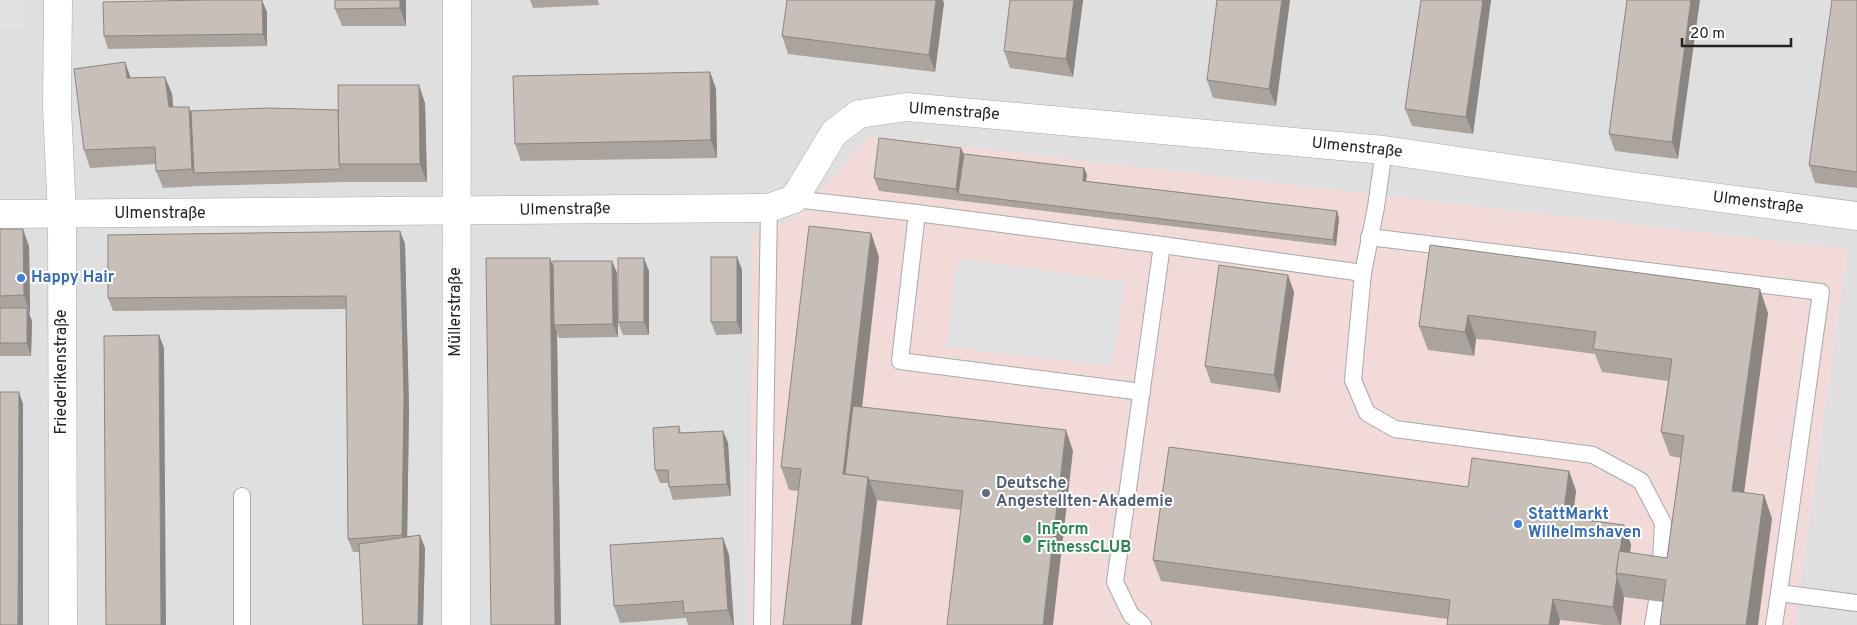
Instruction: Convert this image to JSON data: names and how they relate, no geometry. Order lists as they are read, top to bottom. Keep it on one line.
{"streets":{"street":["Ulmenstraße","Müllerstraße","Friederikenstraße"]},"crossings":[["Ulmenstraße","Müllerstraße"],["Ulmenstraße","Friederikenstraße"]],"places":["Happy Hair","Deutsche Angestellten-Akademie","StattMarkt Wilhelmshaven","InForm FitnessCLUB"],"scale_bar":"20 m"}
